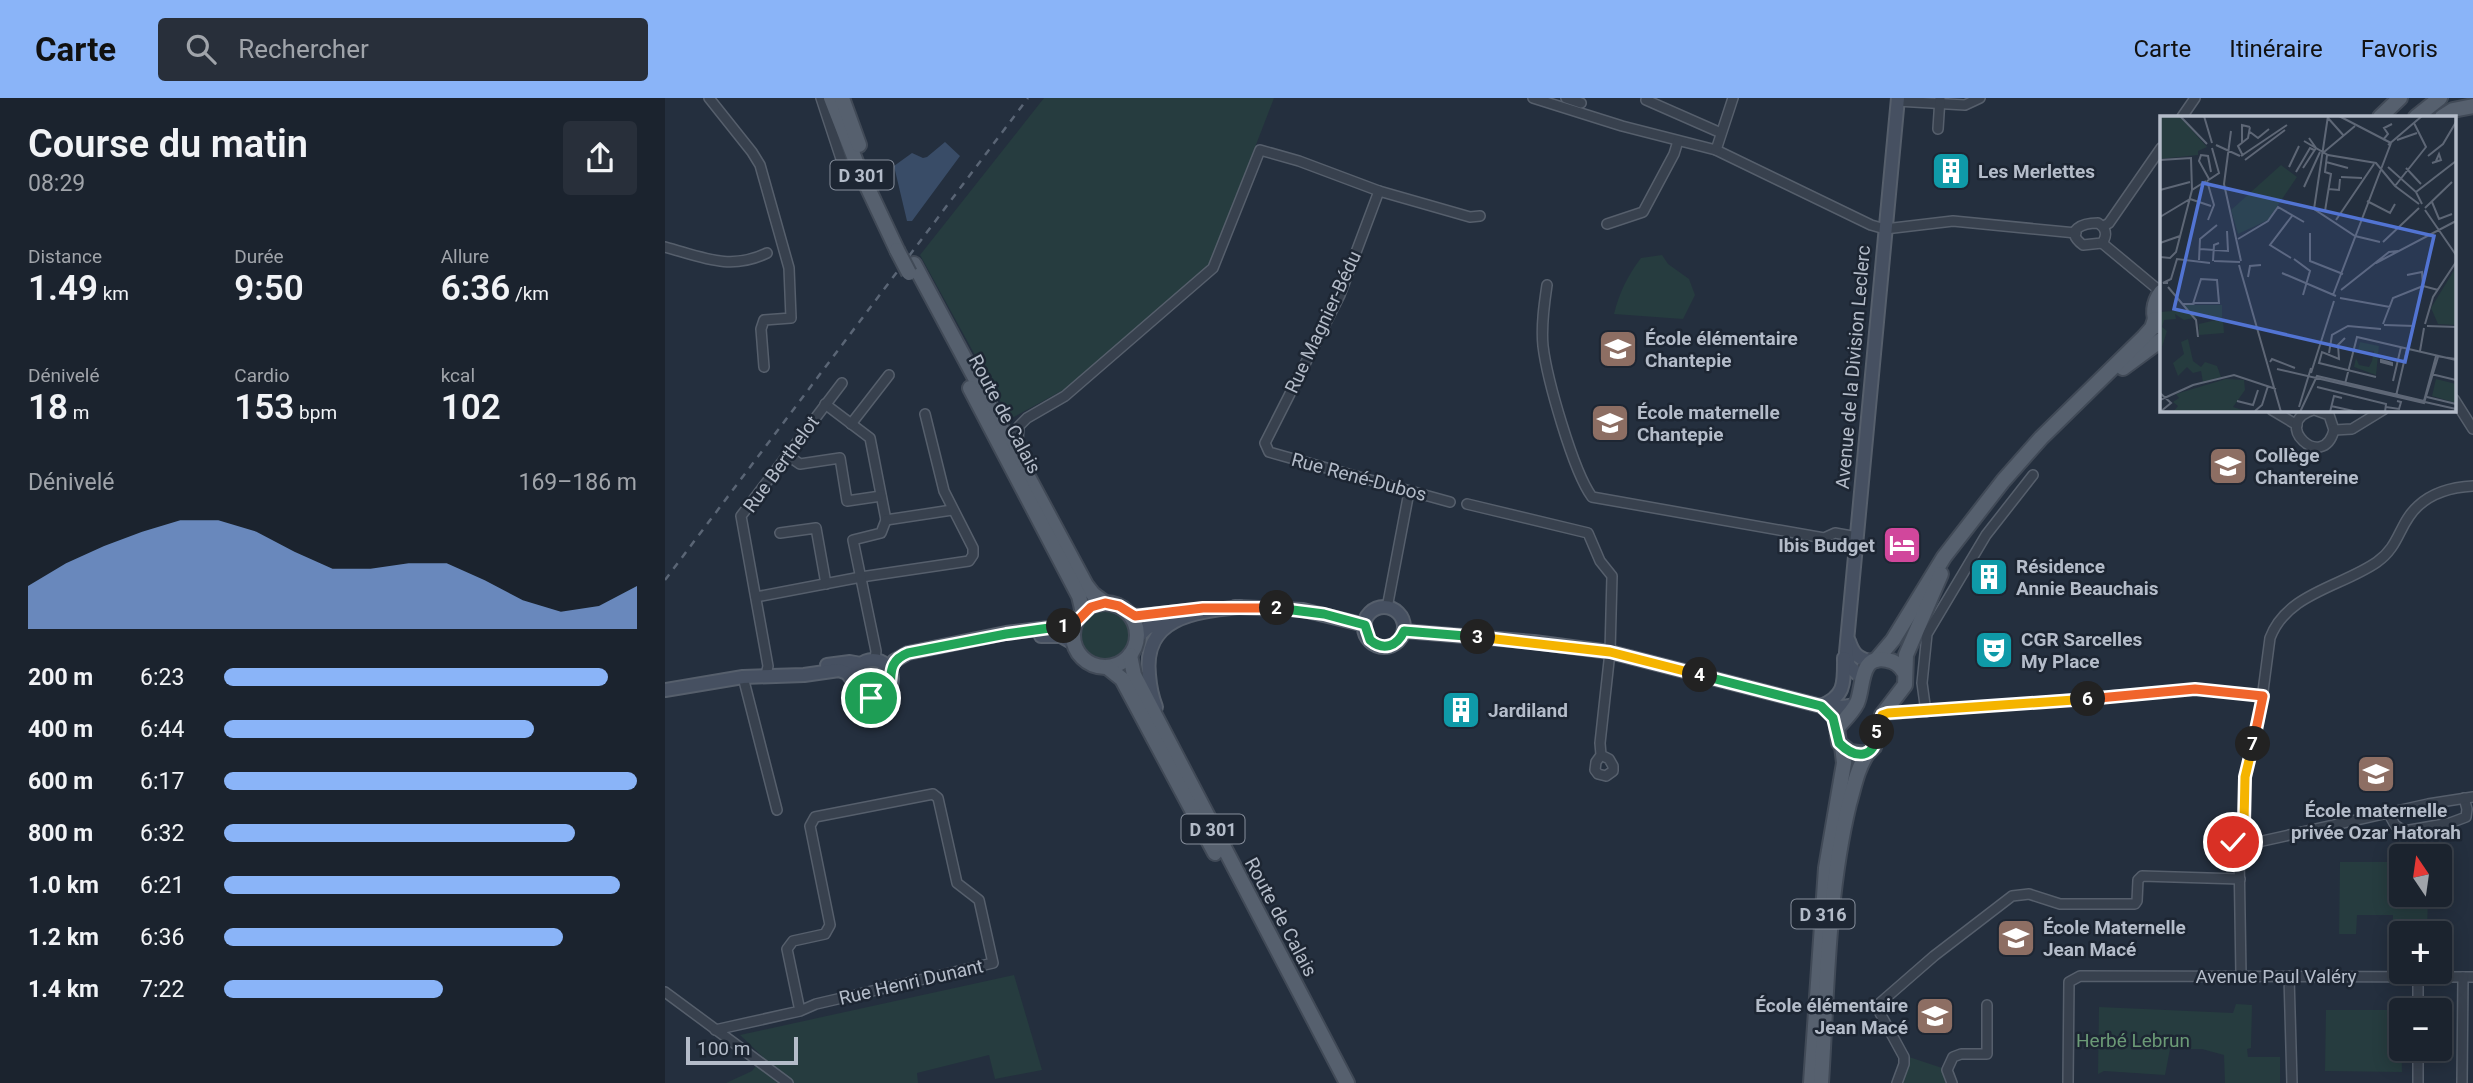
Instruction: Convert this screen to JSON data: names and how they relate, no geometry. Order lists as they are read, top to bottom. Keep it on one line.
{"streets":{"main road":["D 301","Avenue de la Division Leclerc","Route de Calais","D 316"],"street":["Rue Magnier-Bédu","Rue Berthelot","Rue René-Dubos","Avenue Paul Valéry","Rue Henri Dunant"]},"crossings":[["D 301","Route de Calais"],["Rue Magnier-Bédu","Rue René-Dubos"]],"parks":["Herbé Lebrun"],"places":{"building":["Les Merlettes","Résidence Annie Beauchais","Jardiland"],"school or university":["École élémentaire Chantepie","École maternelle Chantepie","Collège Chantereine","École maternelle privée Ozar Hatorah","École Maternelle Jean Macé","École élémentaire Jean Macé"],"hotel":["Ibis Budget"],"theatre":["CGR Sarcelles My Place"]},"scale_bar":"100 m","north":"top","page":{"header":"Carte","search":"Rechercher","nav":["Carte","Itinéraire","Favoris"],"heading":["Course du matin","08:29"],"stats":[["Distance","1.49 km"],["Durée","9:50"],["Allure","6:36 /km"],["Dénivelé","18 m"],["Cardio","153 bpm"],["kcal","102"]],"chart":["Dénivelé","169–186 m"],"pins":["2","1","3","4","6","5","7"],"list":[{"name":"200 m","note":"6:23"},{"name":"400 m","note":"6:44"},{"name":"600 m","note":"6:17"},{"name":"800 m","note":"6:32"},{"name":"1.0 km","note":"6:21"},{"name":"1.2 km","note":"6:36"},{"name":"1.4 km","note":"7:22"}],"map_buttons":["+","−"],"scale":"100 m"}}
